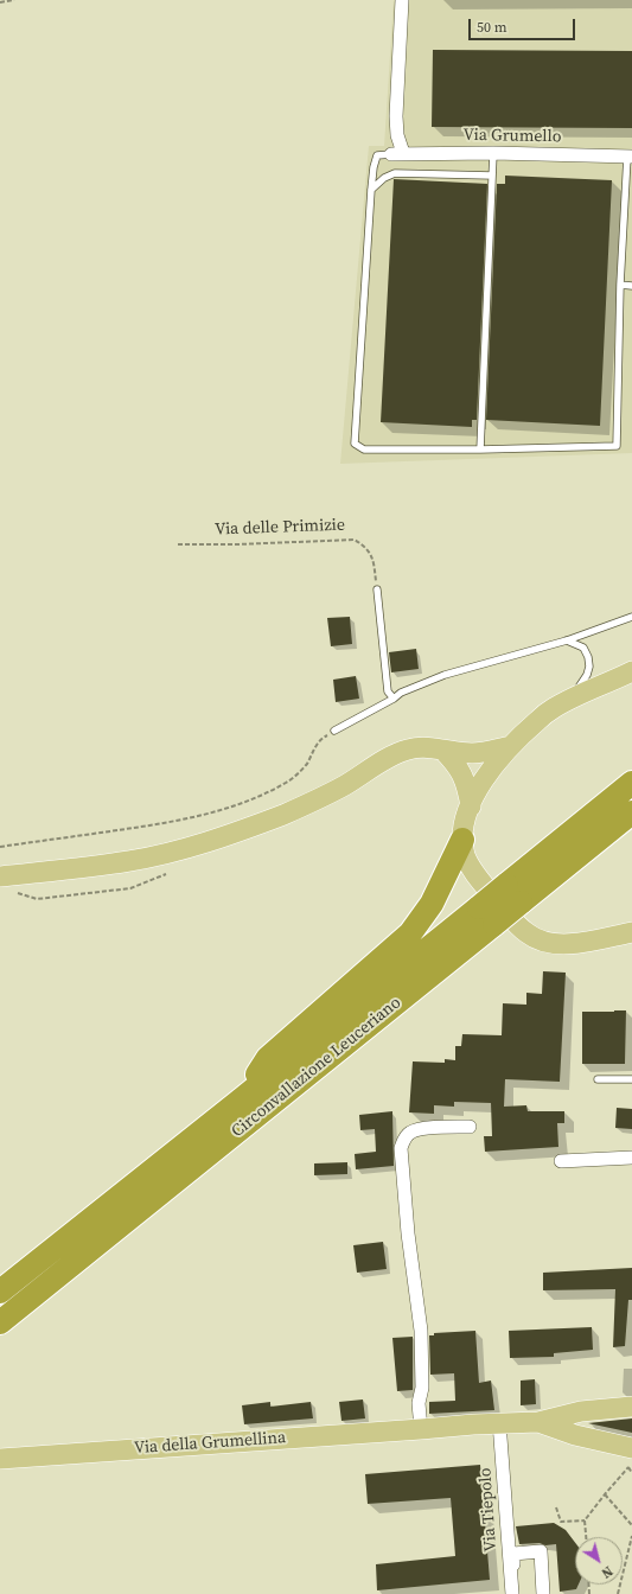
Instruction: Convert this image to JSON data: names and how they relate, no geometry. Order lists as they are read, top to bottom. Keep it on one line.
{"streets":{"highway":["Circonvallazione Leuceriano"],"main road":["Via della Grumellina"],"street":["Via Grumello","Via Tiepolo"],"path":["Via delle Primizie"]},"crossings":[["Via della Grumellina","Via Tiepolo"]],"scale_bar":"50 m","north":"bottom right"}
